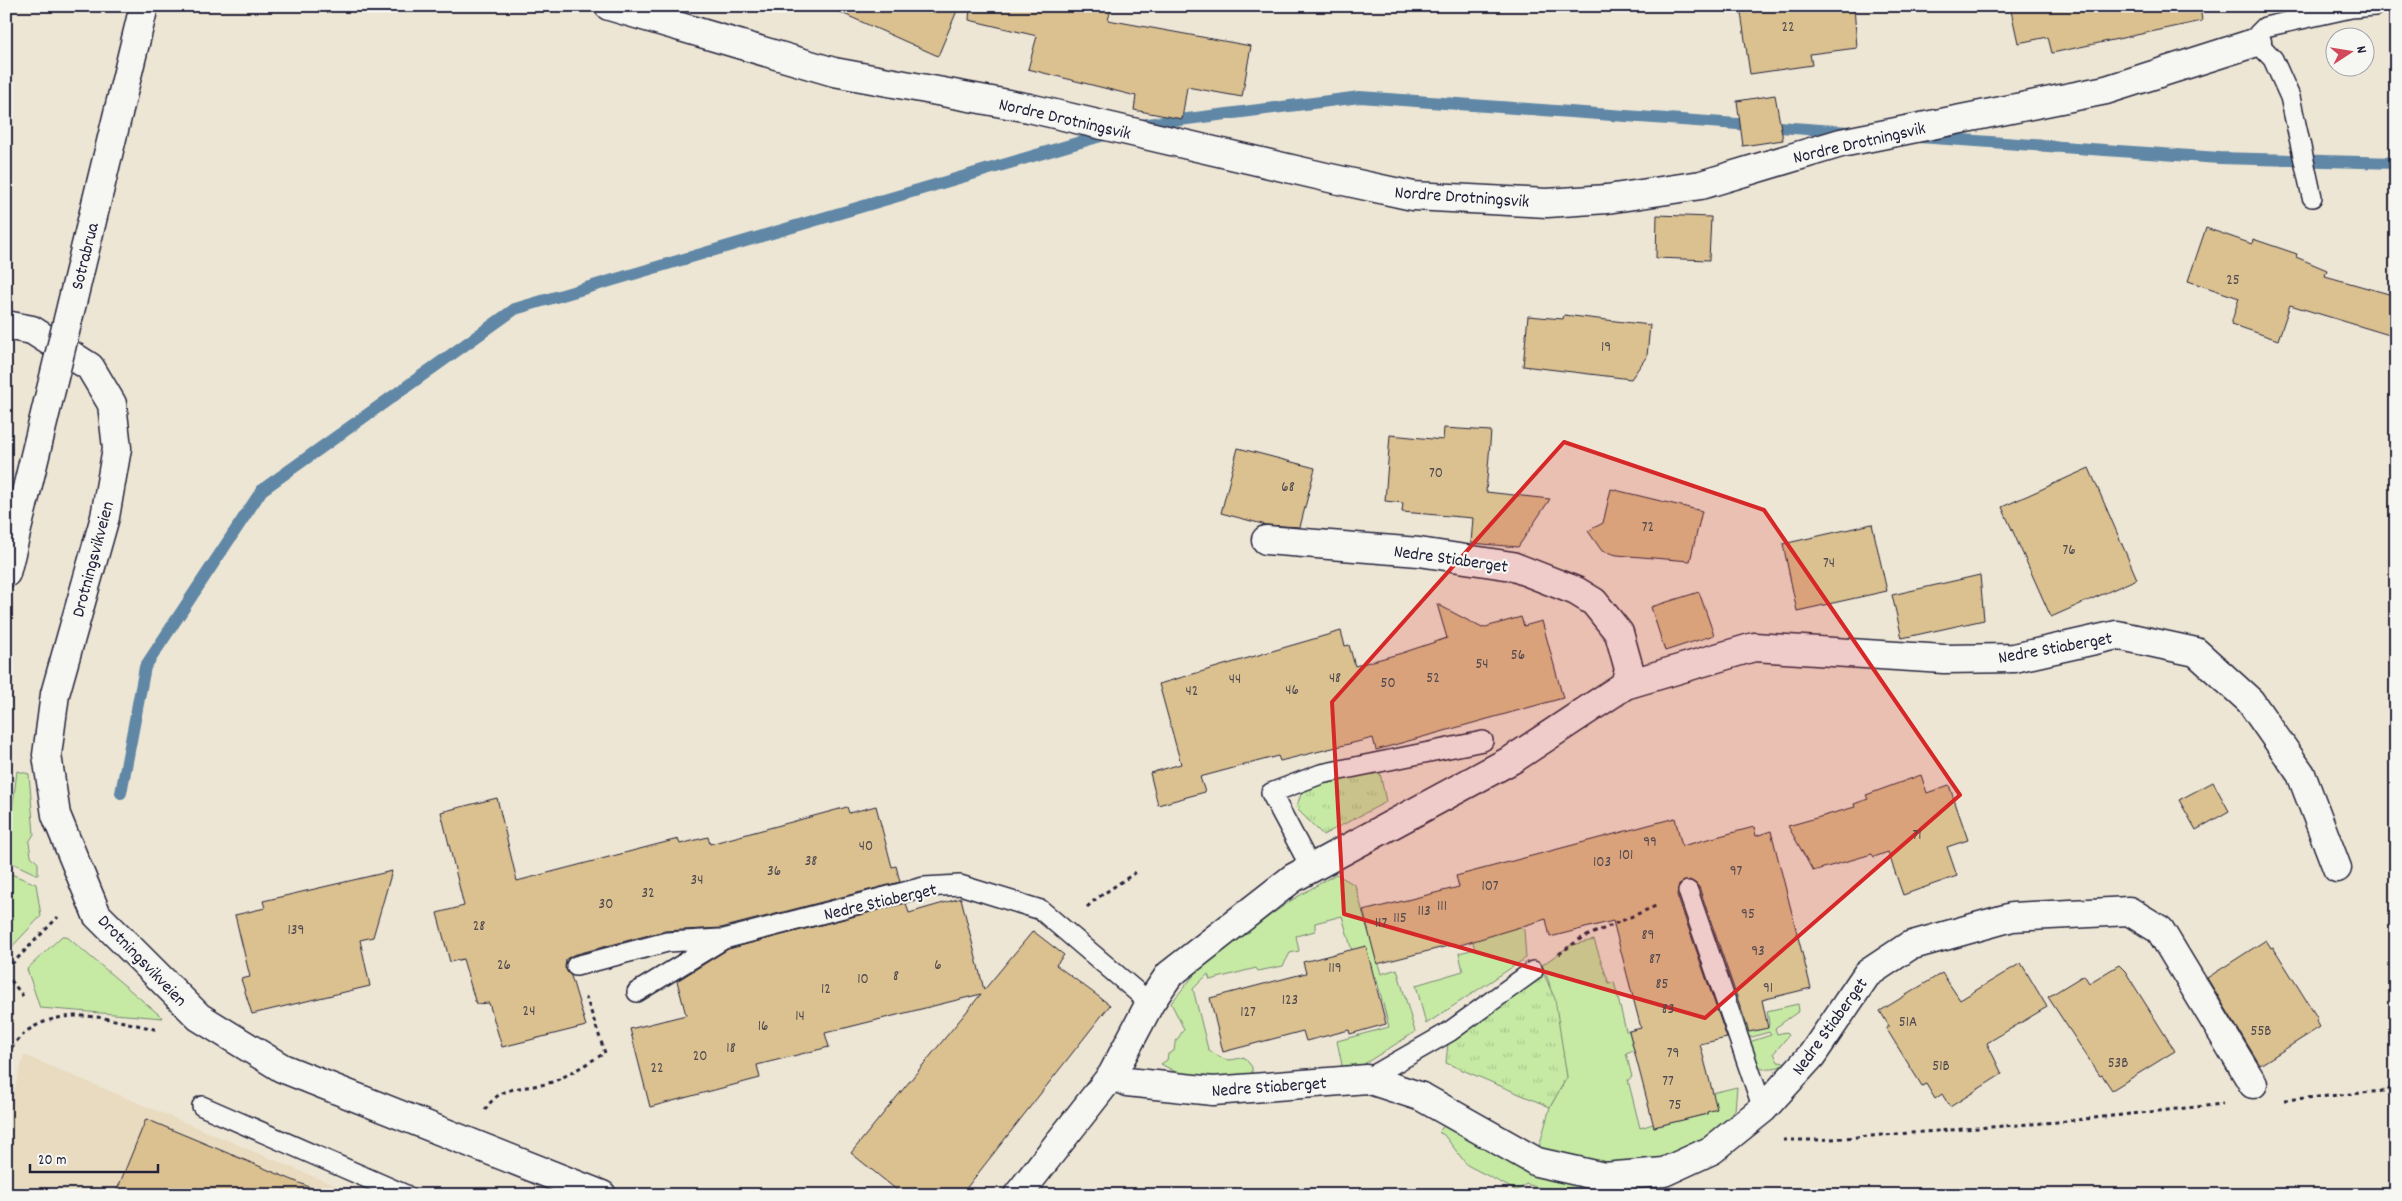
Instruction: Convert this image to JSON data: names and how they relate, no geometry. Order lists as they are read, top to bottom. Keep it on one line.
{"streets":{"main road":["Nordre Drotningsvik","Sotrabrua","Nedre Stiaberget","Drotningsvikveien"]},"house_numbers":["22","25","19","70","68","72","76","74","56","54","48","52","44","50","46","42","71","99","40","101","38","103","36","97","34","107","32","30","111","113","95","115","117","28","139","89","93","87","26","6","119","8","10","85","91","12","123","83","24","127","14","51A","16","55B","18","79","20","53B","51B","22","77","75"],"scale_bar":"20 m","north":"right"}
